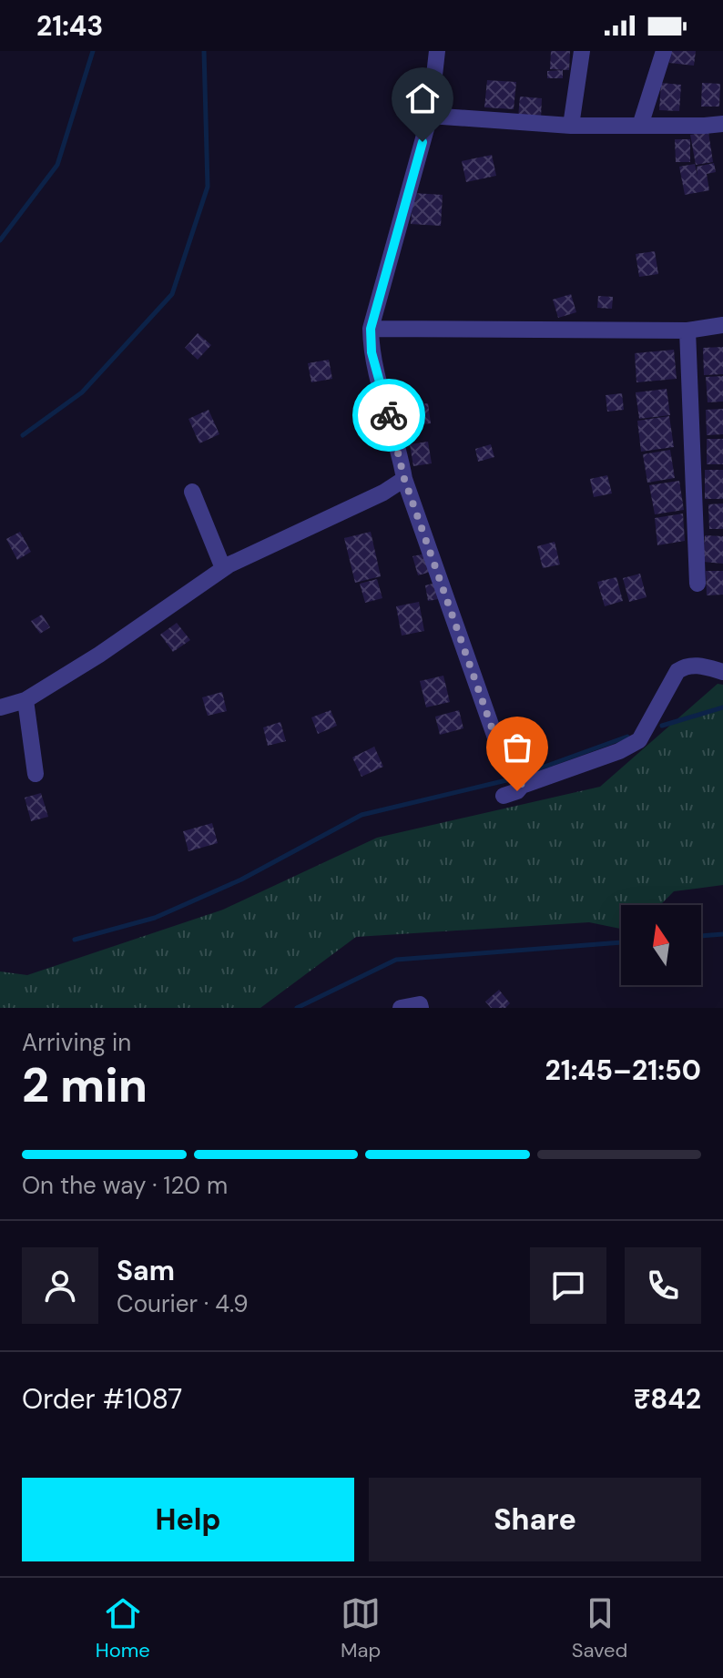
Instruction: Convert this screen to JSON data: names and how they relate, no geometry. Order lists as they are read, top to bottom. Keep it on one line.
{"north":"top","page":{"status":"21:43","heading":["2 min","Arriving in","21:45–21:50"],"panel":["Sam","Courier · 4.9","Order #1087","₹842"],"bar":"On the way · 120 m","buttons":["Help","Share"],"tabs":["Home","Map","Saved"]}}
